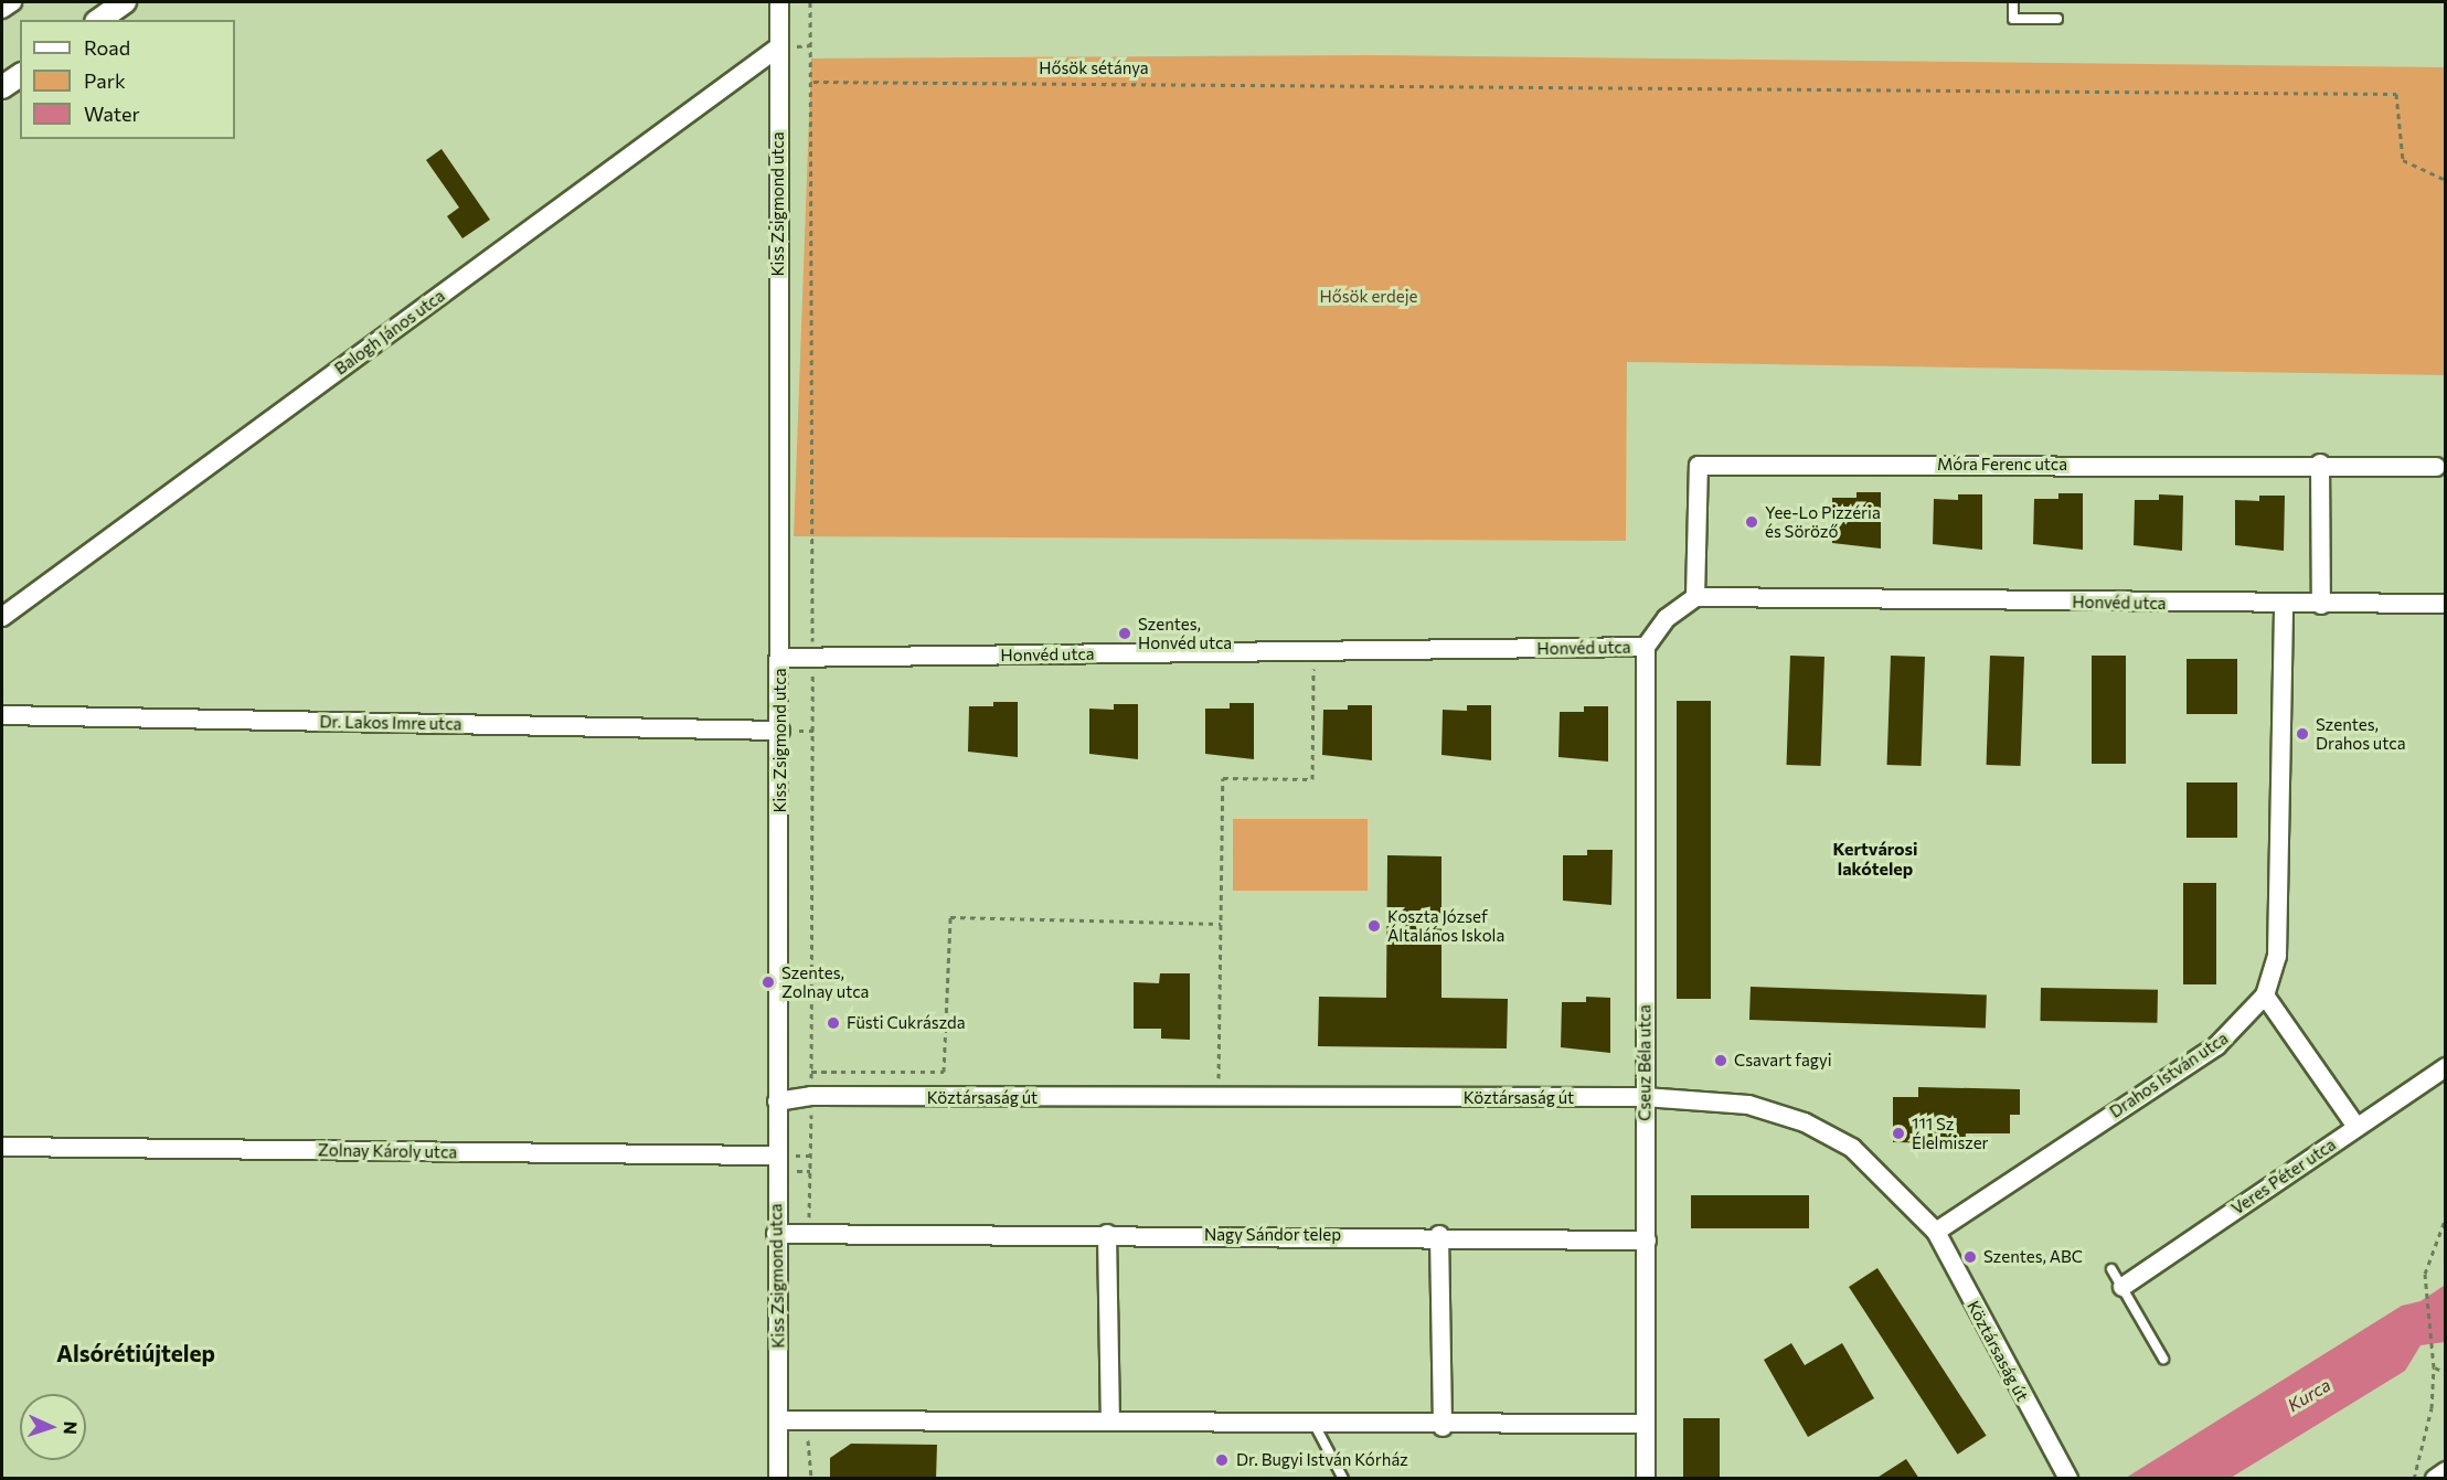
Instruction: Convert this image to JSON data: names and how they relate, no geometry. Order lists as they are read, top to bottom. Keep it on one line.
{"streets":{"street":["Kiss Zsigmond utca","Balogh János utca","Móra Ferenc utca","Honvéd utca","Dr. Lakos Imre utca","Cseuz Béla utca","Drahos István utca","Köztársaság út","Zolnay Károly utca","Veres Péter utca","Nagy Sándor telep"],"path":["Hősök sétánya"]},"crossings":[["Kiss Zsigmond utca","Balogh János utca"],["Kiss Zsigmond utca","Honvéd utca"],["Kiss Zsigmond utca","Dr. Lakos Imre utca"],["Kiss Zsigmond utca","Köztársaság út"],["Kiss Zsigmond utca","Zolnay Károly utca"],["Kiss Zsigmond utca","Nagy Sándor telep"],["Móra Ferenc utca","Honvéd utca"],["Honvéd utca","Cseuz Béla utca"],["Honvéd utca","Drahos István utca"],["Cseuz Béla utca","Köztársaság út"],["Cseuz Béla utca","Nagy Sándor telep"],["Drahos István utca","Köztársaság út"]],"districts":["Kertvárosi lakótelep","Alsórétiújtelep"],"water":["Kurca"],"parks":["Hősök erdeje"],"places":["Yee-Lo Pizzéria és Söröző","Szentes, Honvéd utca","Szentes, Drahos utca","Koszta József Általános Iskola","Szentes, Zolnay utca","Füsti Cukrászda","Csavart fagyi","111 Sz Élelmiszer","Szentes, ABC","Dr. Bugyi István Kórház"],"legend":["Road","Park","Water"],"north":"right"}
